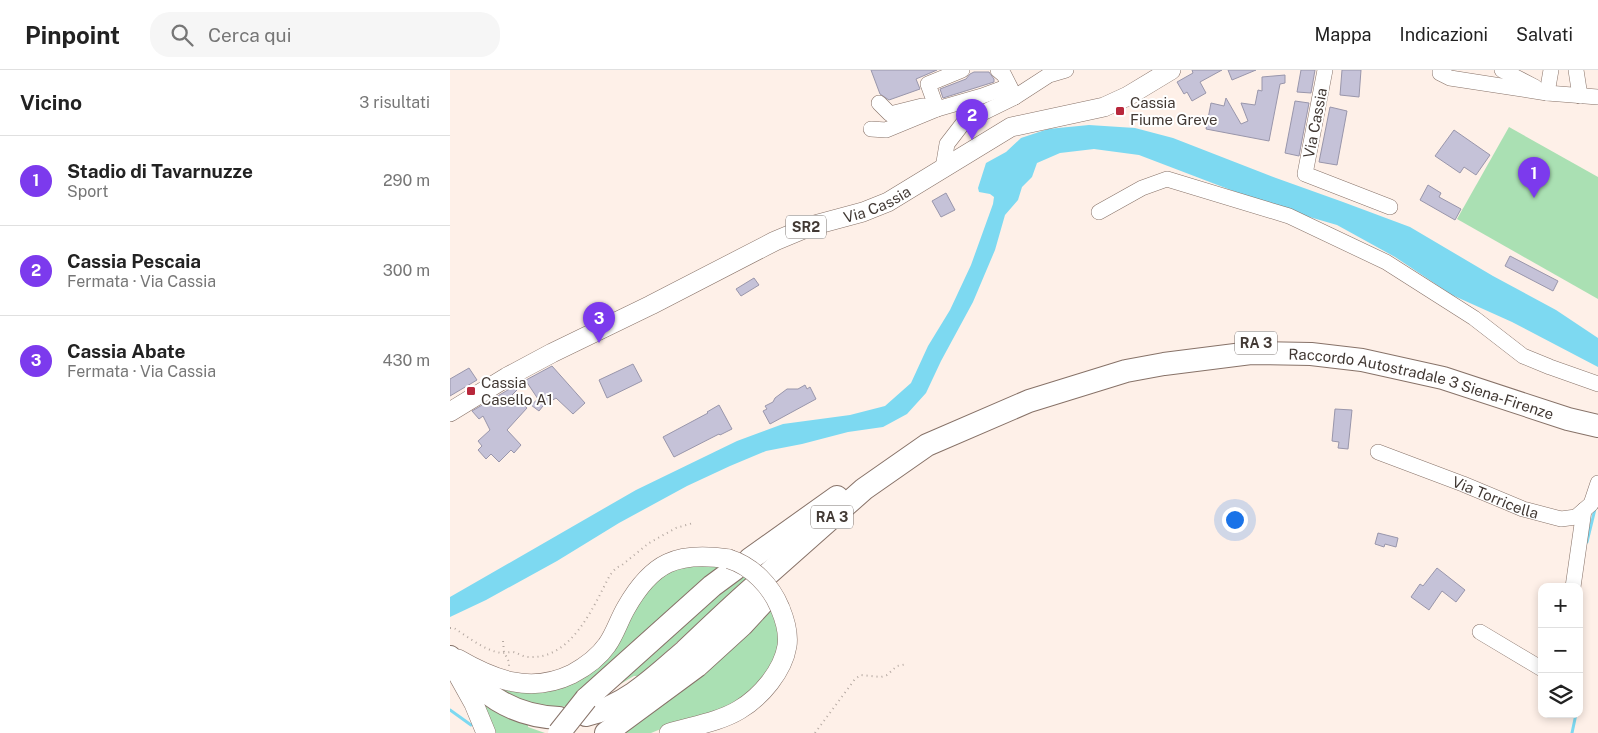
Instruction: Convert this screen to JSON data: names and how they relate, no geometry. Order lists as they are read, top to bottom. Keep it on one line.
{"streets":{"highway":["RA 3","Raccordo Autostradale 3 Siena-Firenze"],"main road":["Via Cassia","SR2"],"street":["Via Torricella"]},"places":{"transit":["Cassia Fiume Greve","Cassia Casello A1"]},"page":{"header":"Pinpoint","search":"Cerca qui","nav":["Mappa","Indicazioni","Salvati"],"heading":["Vicino","3 risultati"],"pins":["2","1","3"],"list":[{"mark":"1","name":"Stadio di Tavarnuzze","note":"Sport","value":"290 m"},{"mark":"2","name":"Cassia Pescaia","note":"Fermata · Via Cassia","value":"300 m"},{"mark":"3","name":"Cassia Abate","note":"Fermata · Via Cassia","value":"430 m"}],"map_buttons":["+","−"]}}
